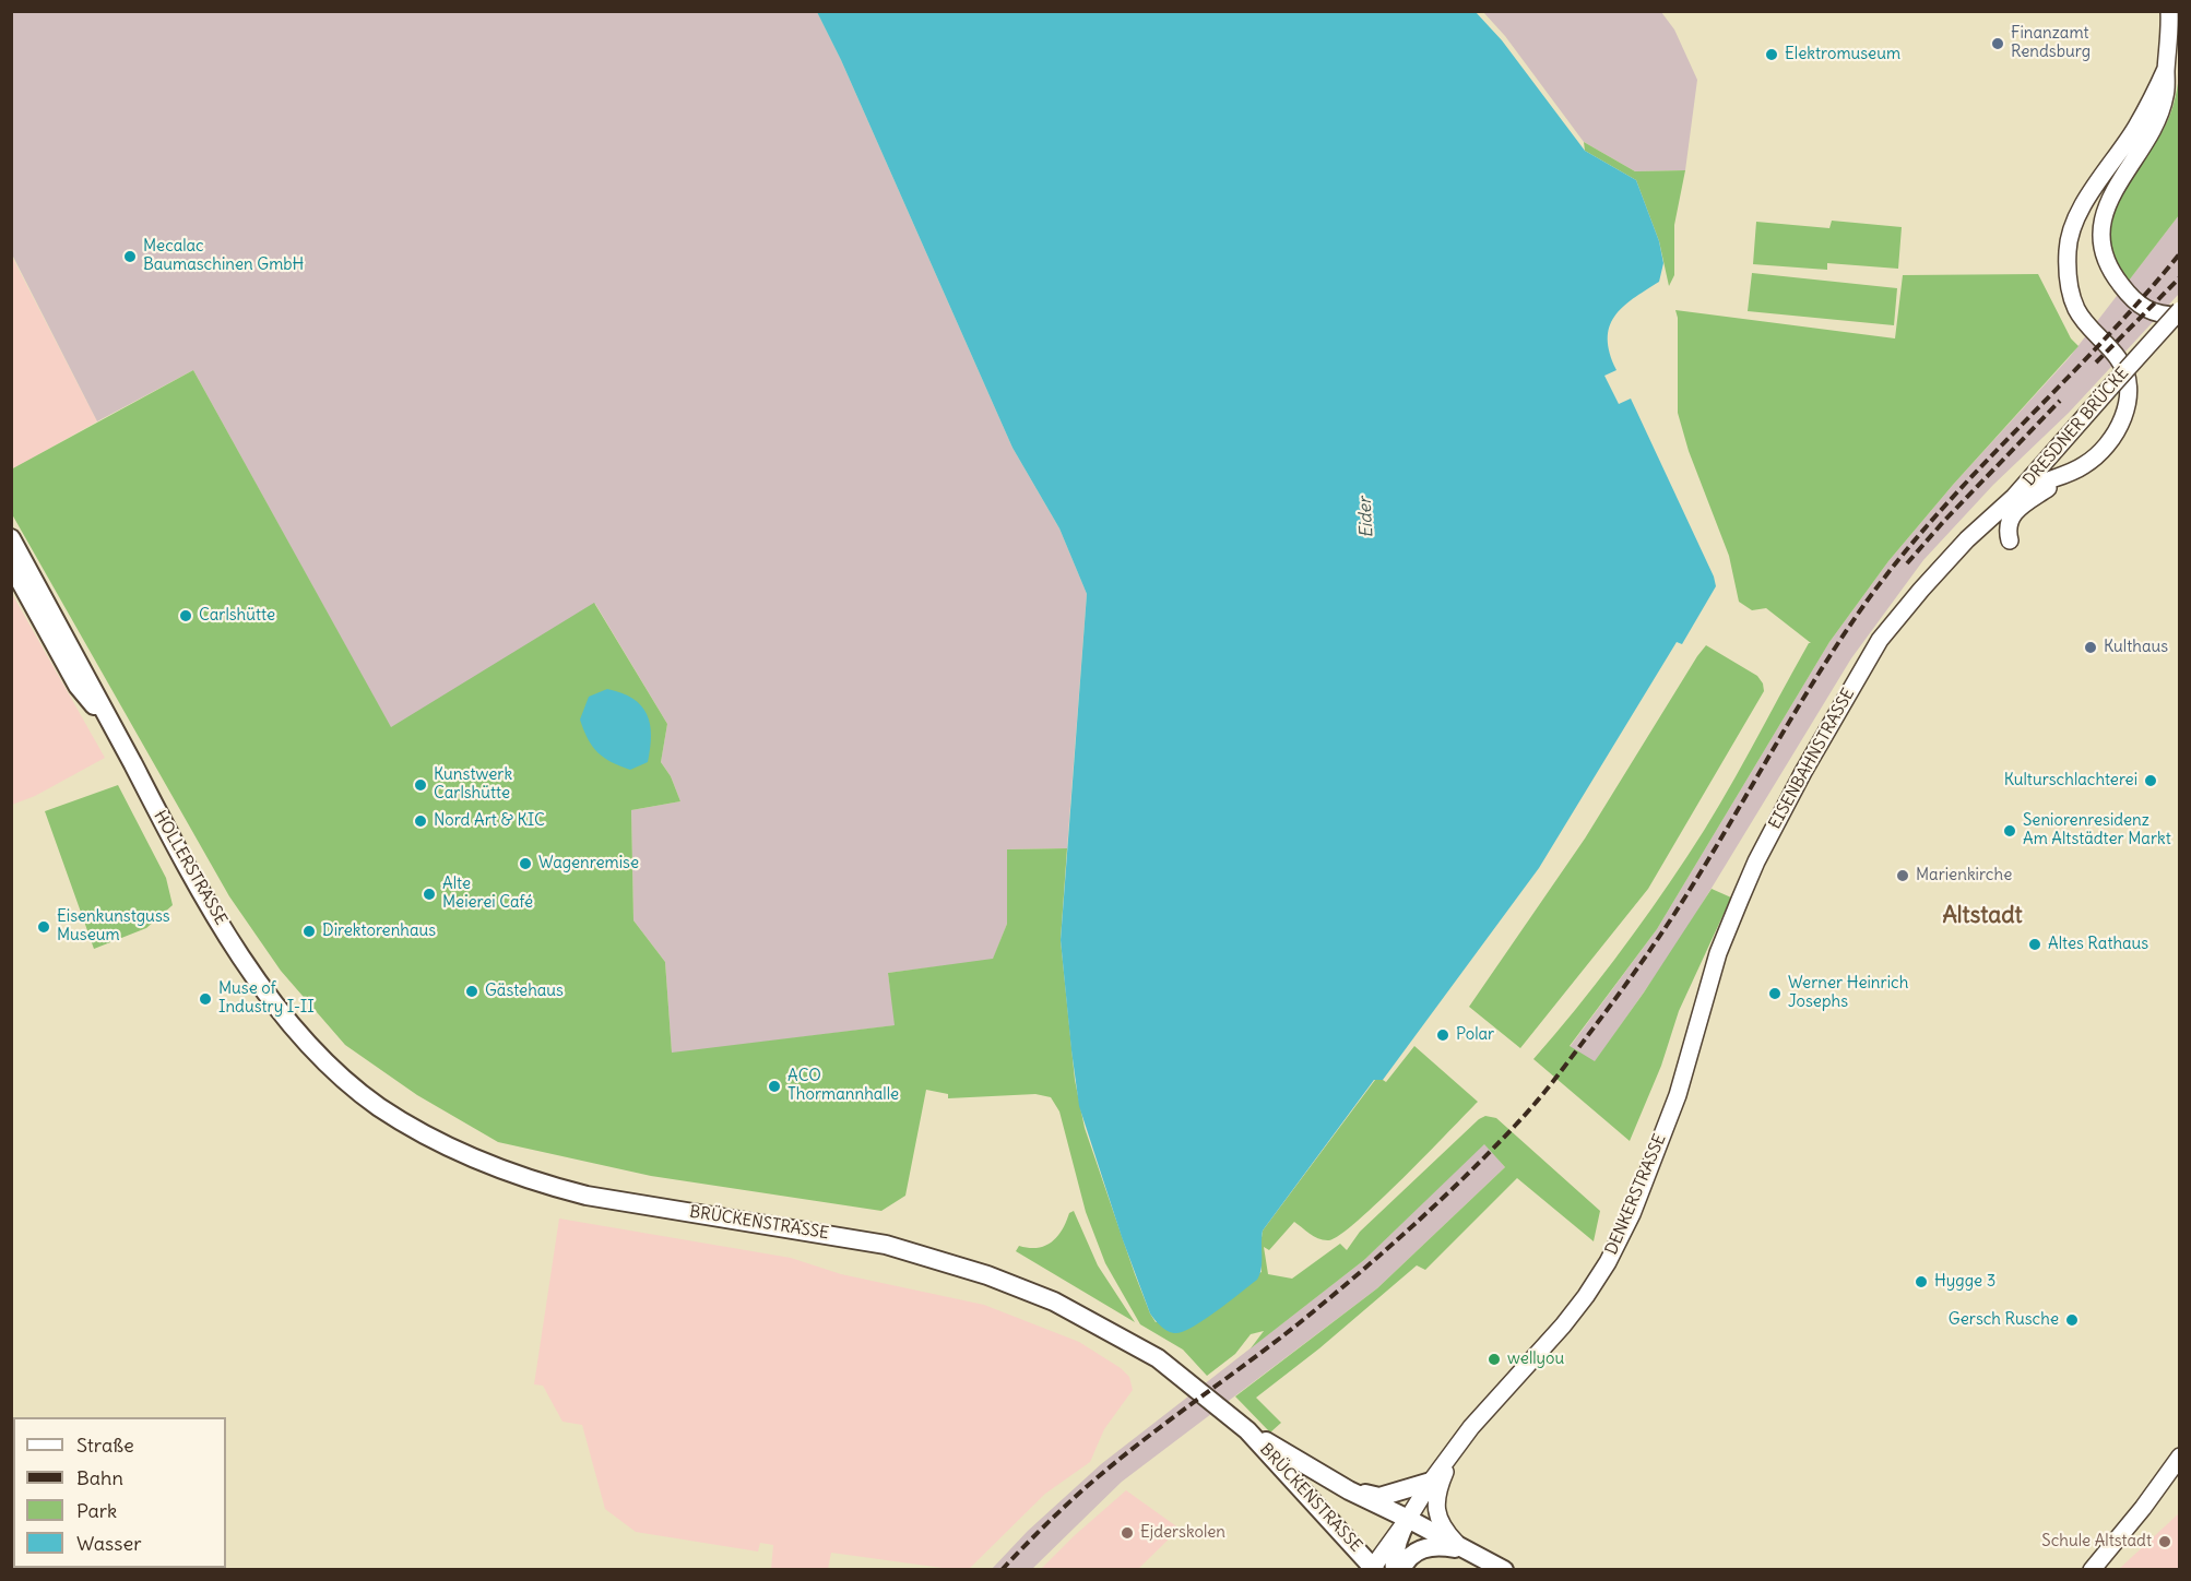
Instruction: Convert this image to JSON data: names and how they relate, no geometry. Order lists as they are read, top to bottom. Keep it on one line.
{"streets":{"main road":["DRESDNER BRÜCKE","EISENBAHNSTRASSE","HOLLERSTRASSE","DENKERSTRASSE","BRÜCKENSTRASSE"]},"crossings":[["DRESDNER BRÜCKE","EISENBAHNSTRASSE"],["EISENBAHNSTRASSE","DENKERSTRASSE"],["HOLLERSTRASSE","BRÜCKENSTRASSE"],["DENKERSTRASSE","BRÜCKENSTRASSE"]],"districts":["Altstadt"],"water":["Eider"],"places":["Finanzamt Rendsburg","Elektromuseum","Mecalac Baumaschinen GmbH","Carlshütte","Kulthaus","Kulturschlachterei","Kunstwerk Carlshütte","Nord Art & KIC","Seniorenresidenz Am Altstädter Markt","Wagenremise","Marienkirche","Alte Meierei Café","Eisenkunstguss Museum","Direktorenhaus","Altes Rathaus","Gästehaus","Werner Heinrich Josephs","Muse of Industry I-II","Polar","ACO Thormannhalle","Hygge 3","Gersch Rusche","wellyou","Ejderskolen","Schule Altstadt"],"legend":["Straße","Bahn","Park","Wasser"]}
